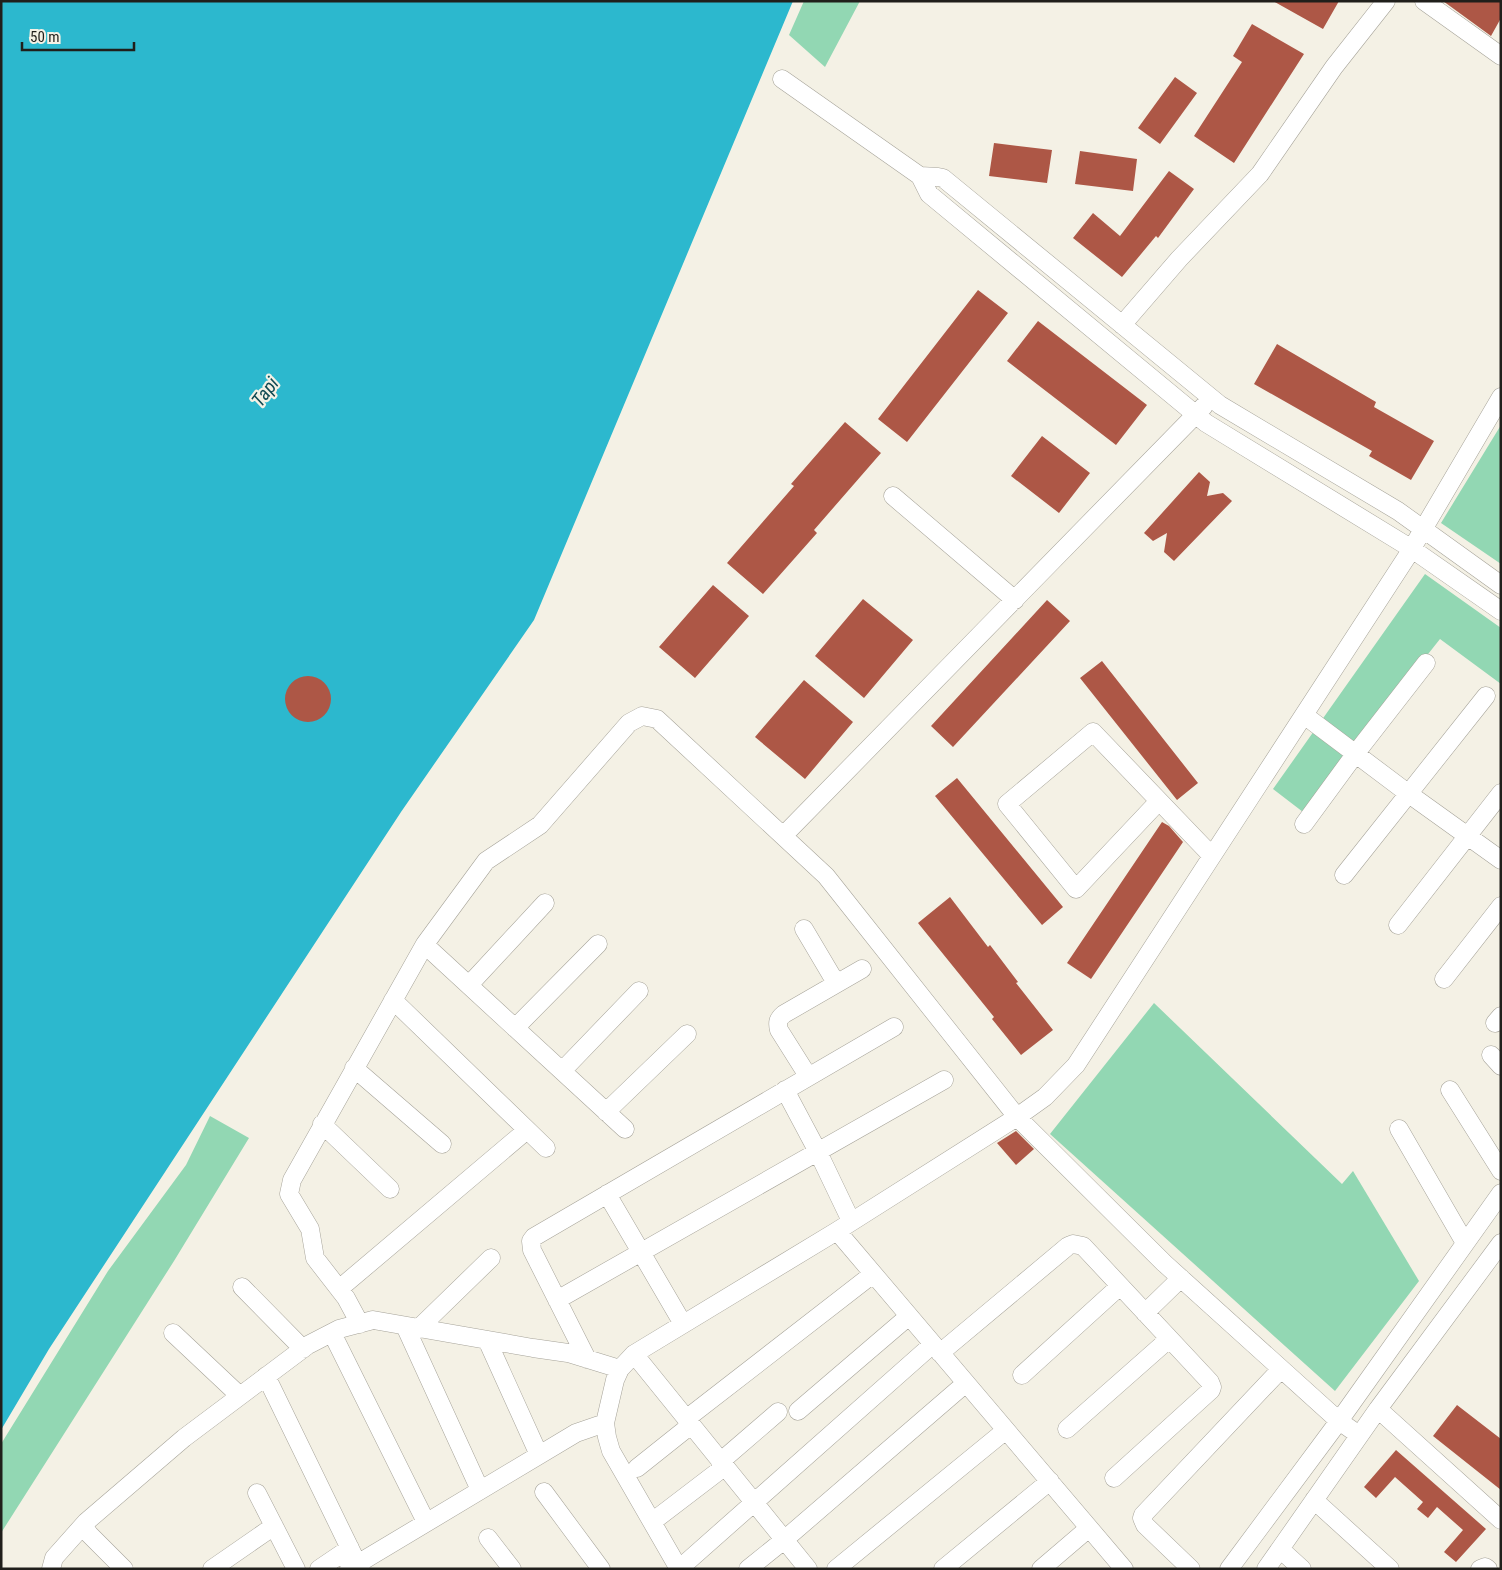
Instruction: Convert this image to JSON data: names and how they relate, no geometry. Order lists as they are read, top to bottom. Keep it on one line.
{"water":["Tapi"],"scale_bar":"50 m"}
